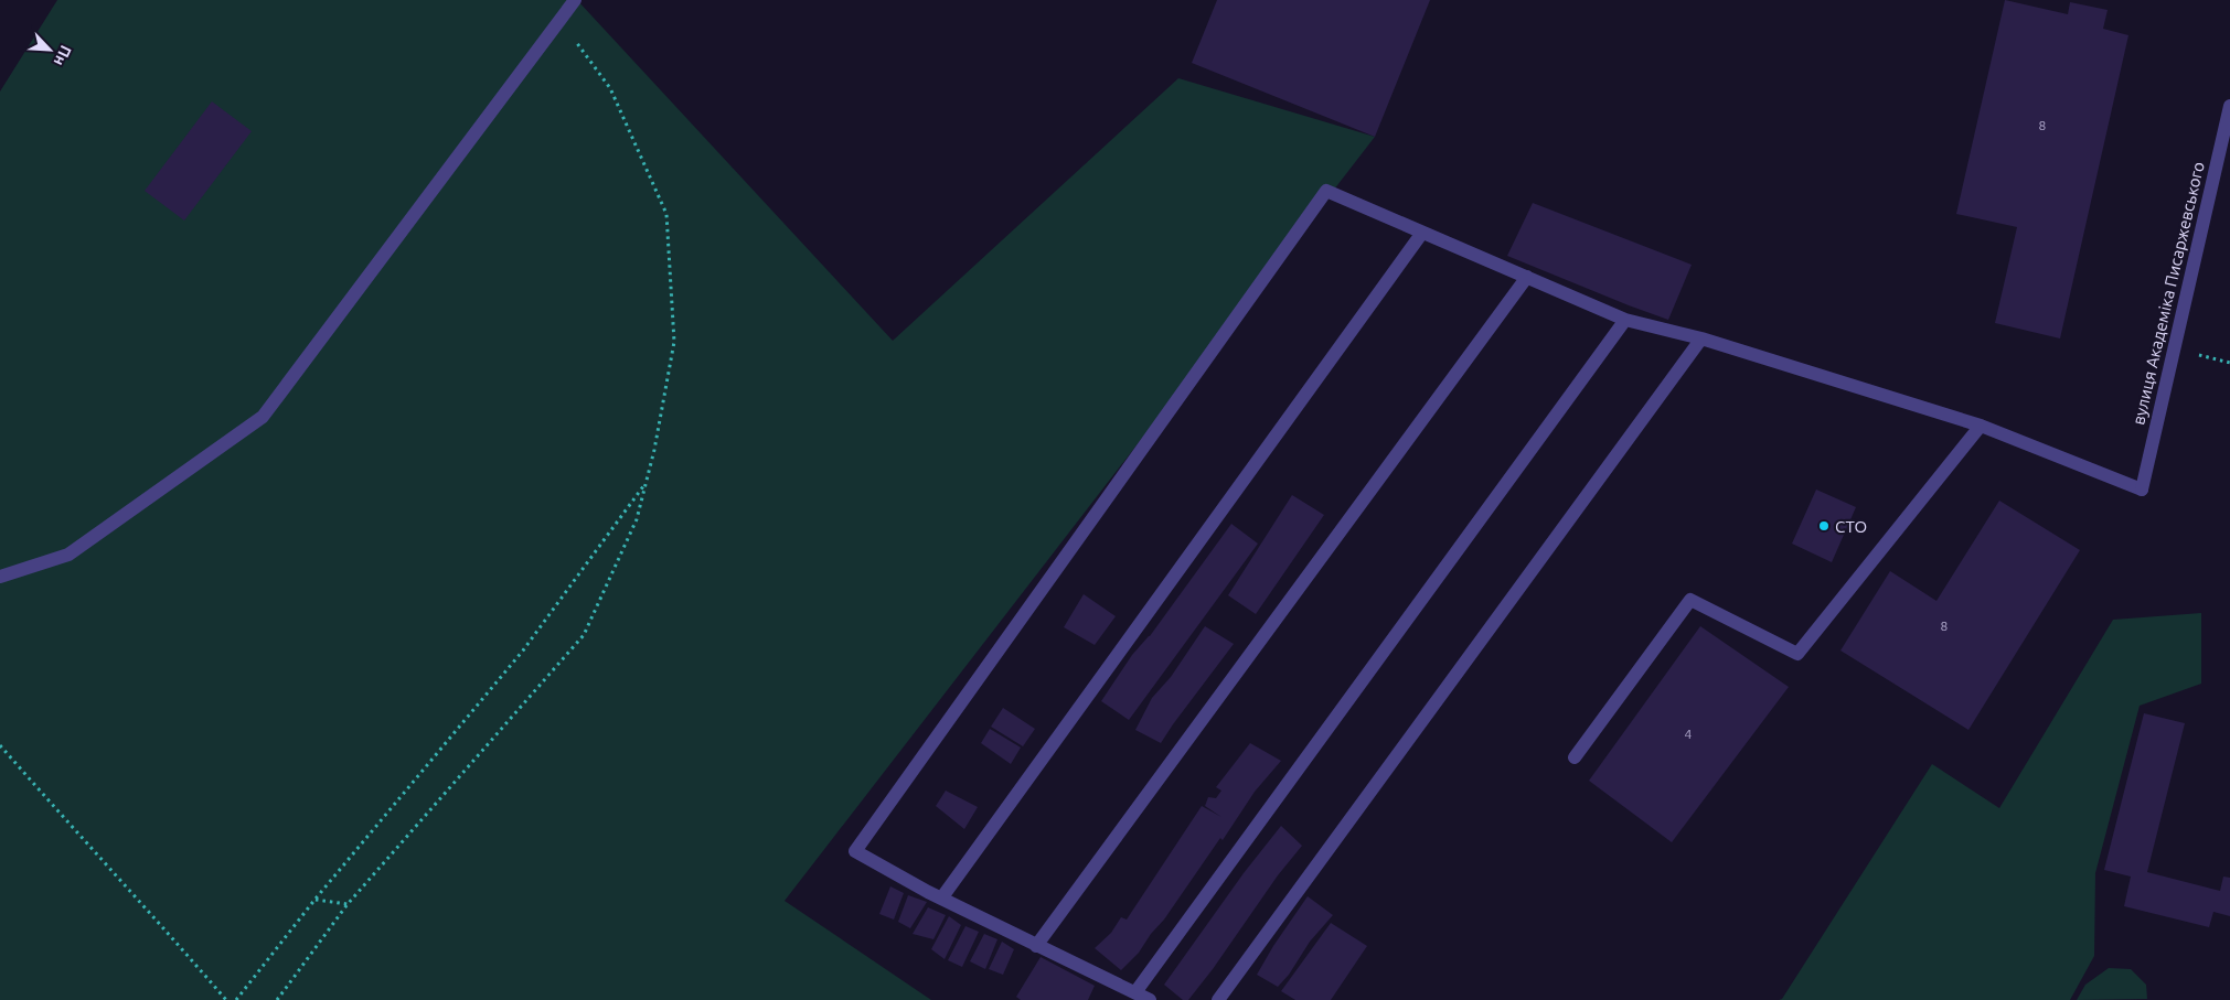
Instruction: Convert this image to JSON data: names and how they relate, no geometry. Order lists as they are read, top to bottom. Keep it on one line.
{"streets":{"street":["вулиця Академіка Писаржевського"]},"places":["СТО"],"house_numbers":["8","8","4"],"north":"bottom right"}
